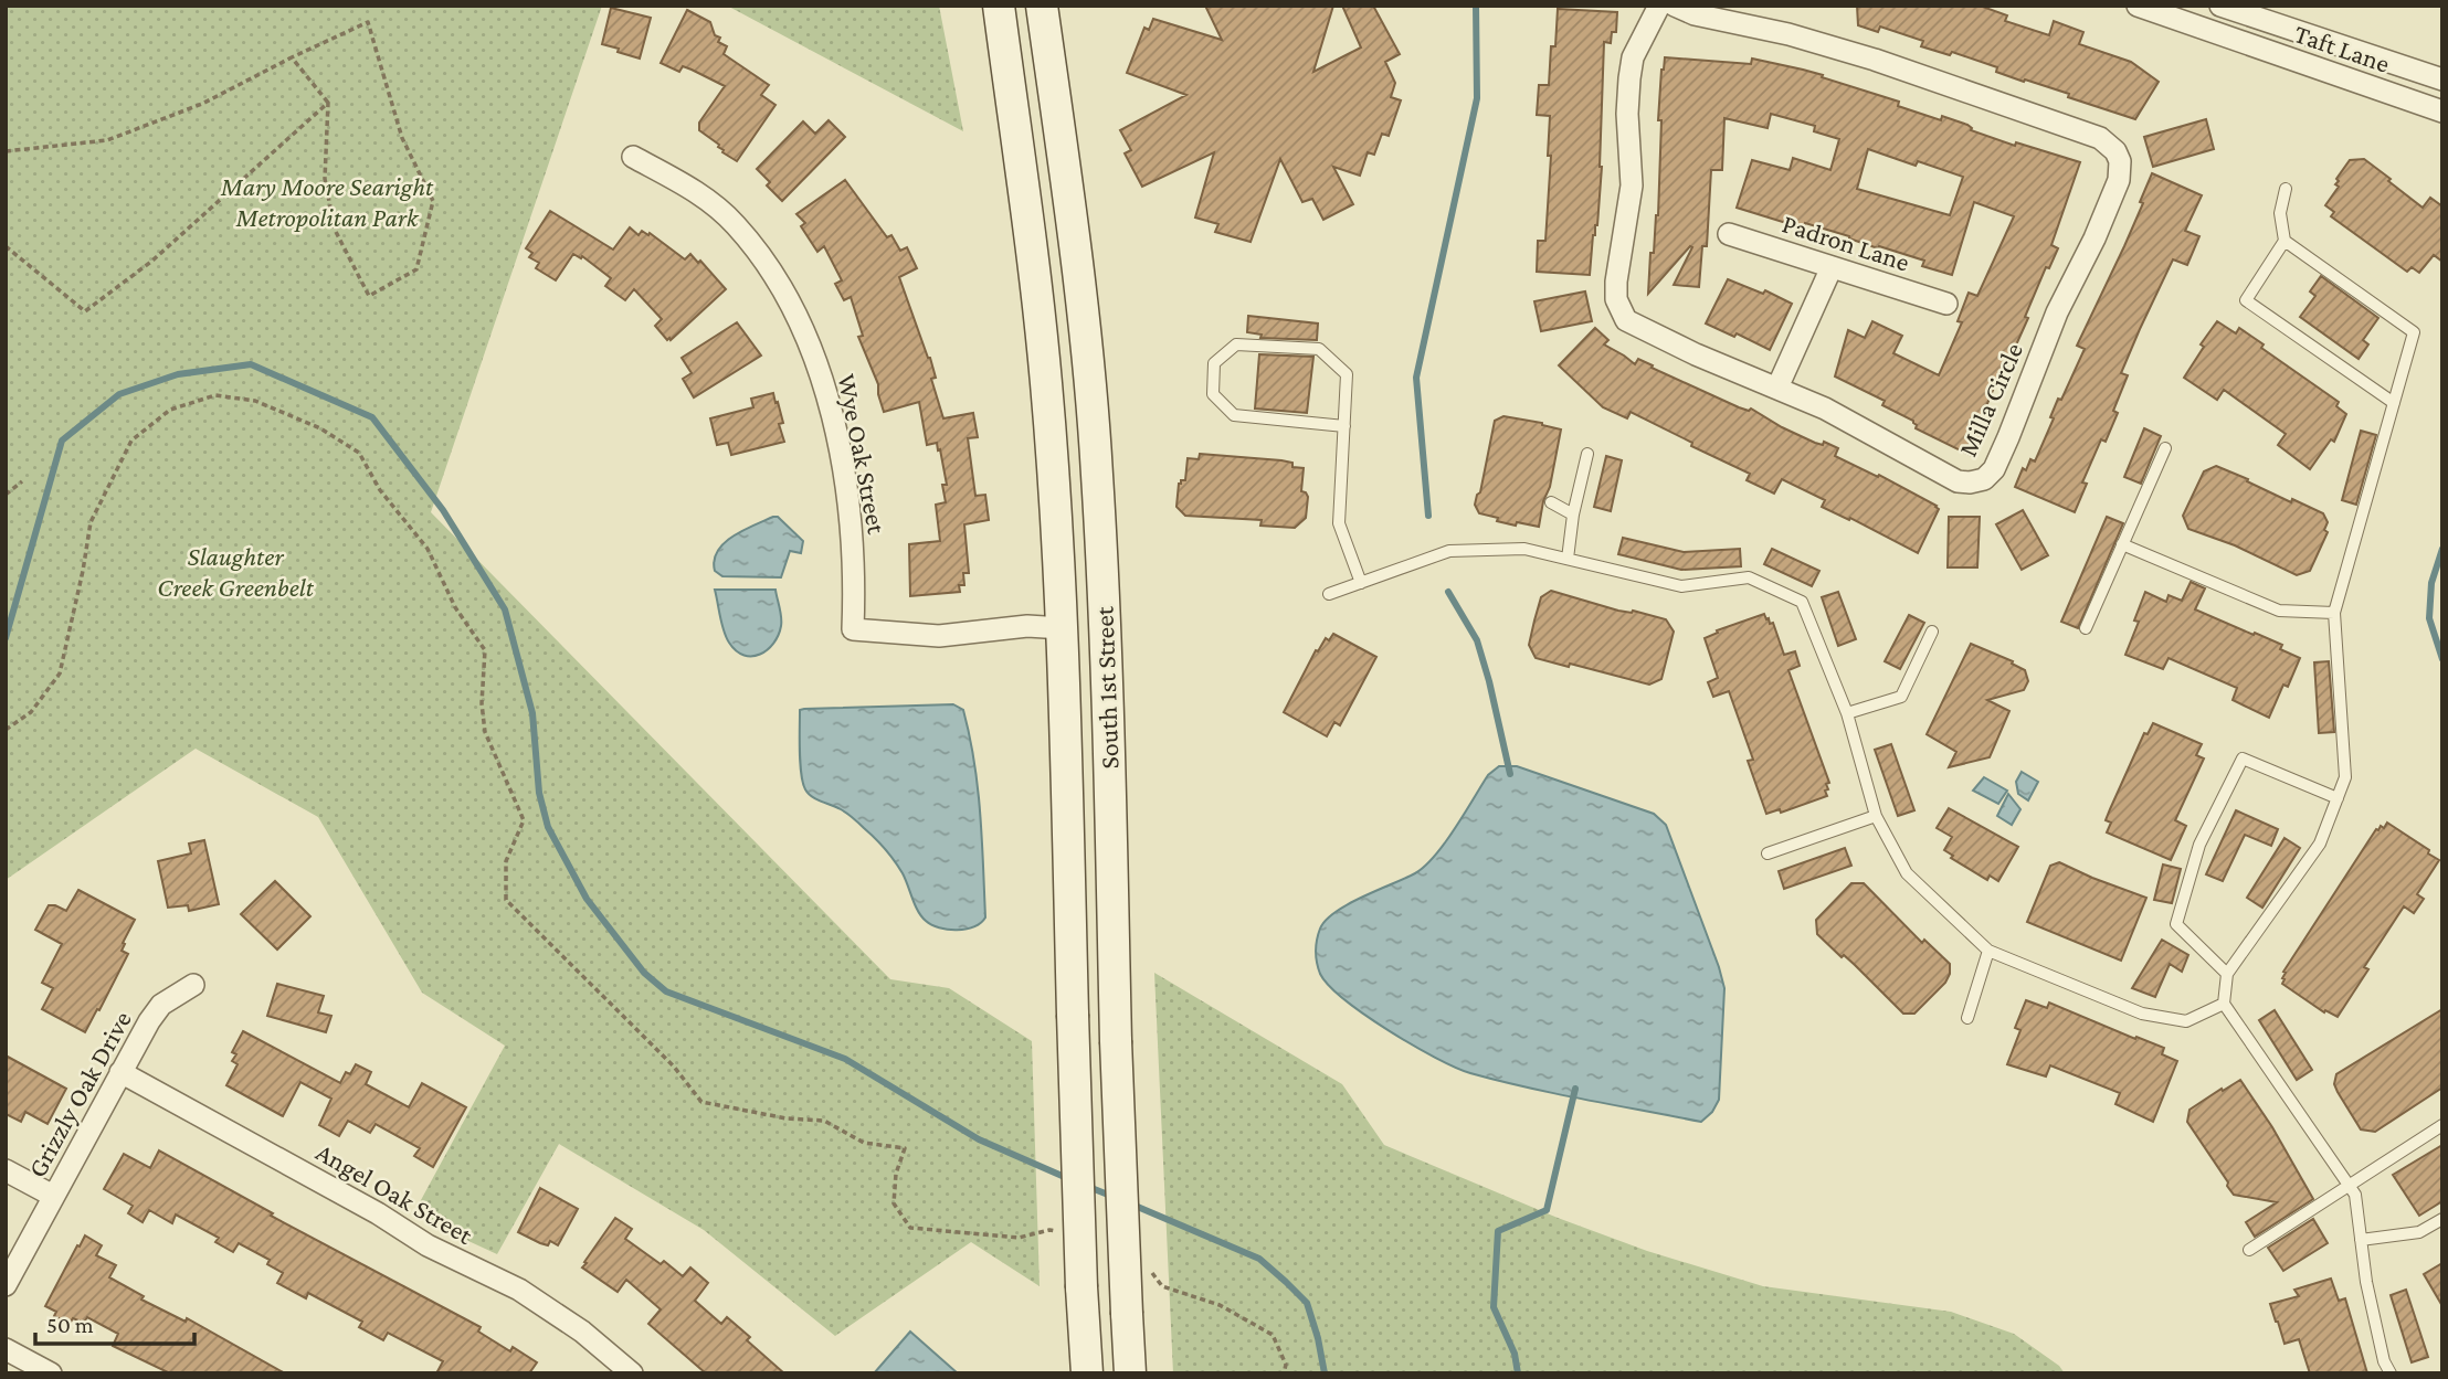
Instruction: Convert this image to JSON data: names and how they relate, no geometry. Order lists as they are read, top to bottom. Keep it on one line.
{"streets":{"main road":["South 1st Street"],"street":["Taft Lane","Padron Lane","Milla Circle","Wye Oak Street","Grizzly Oak Drive","Angel Oak Street"]},"crossings":[["Wye Oak Street","South 1st Street"],["Grizzly Oak Drive","Angel Oak Street"]],"parks":["Mary Moore Searight Metropolitan Park","Slaughter Creek Greenbelt"],"scale_bar":"50 m"}
